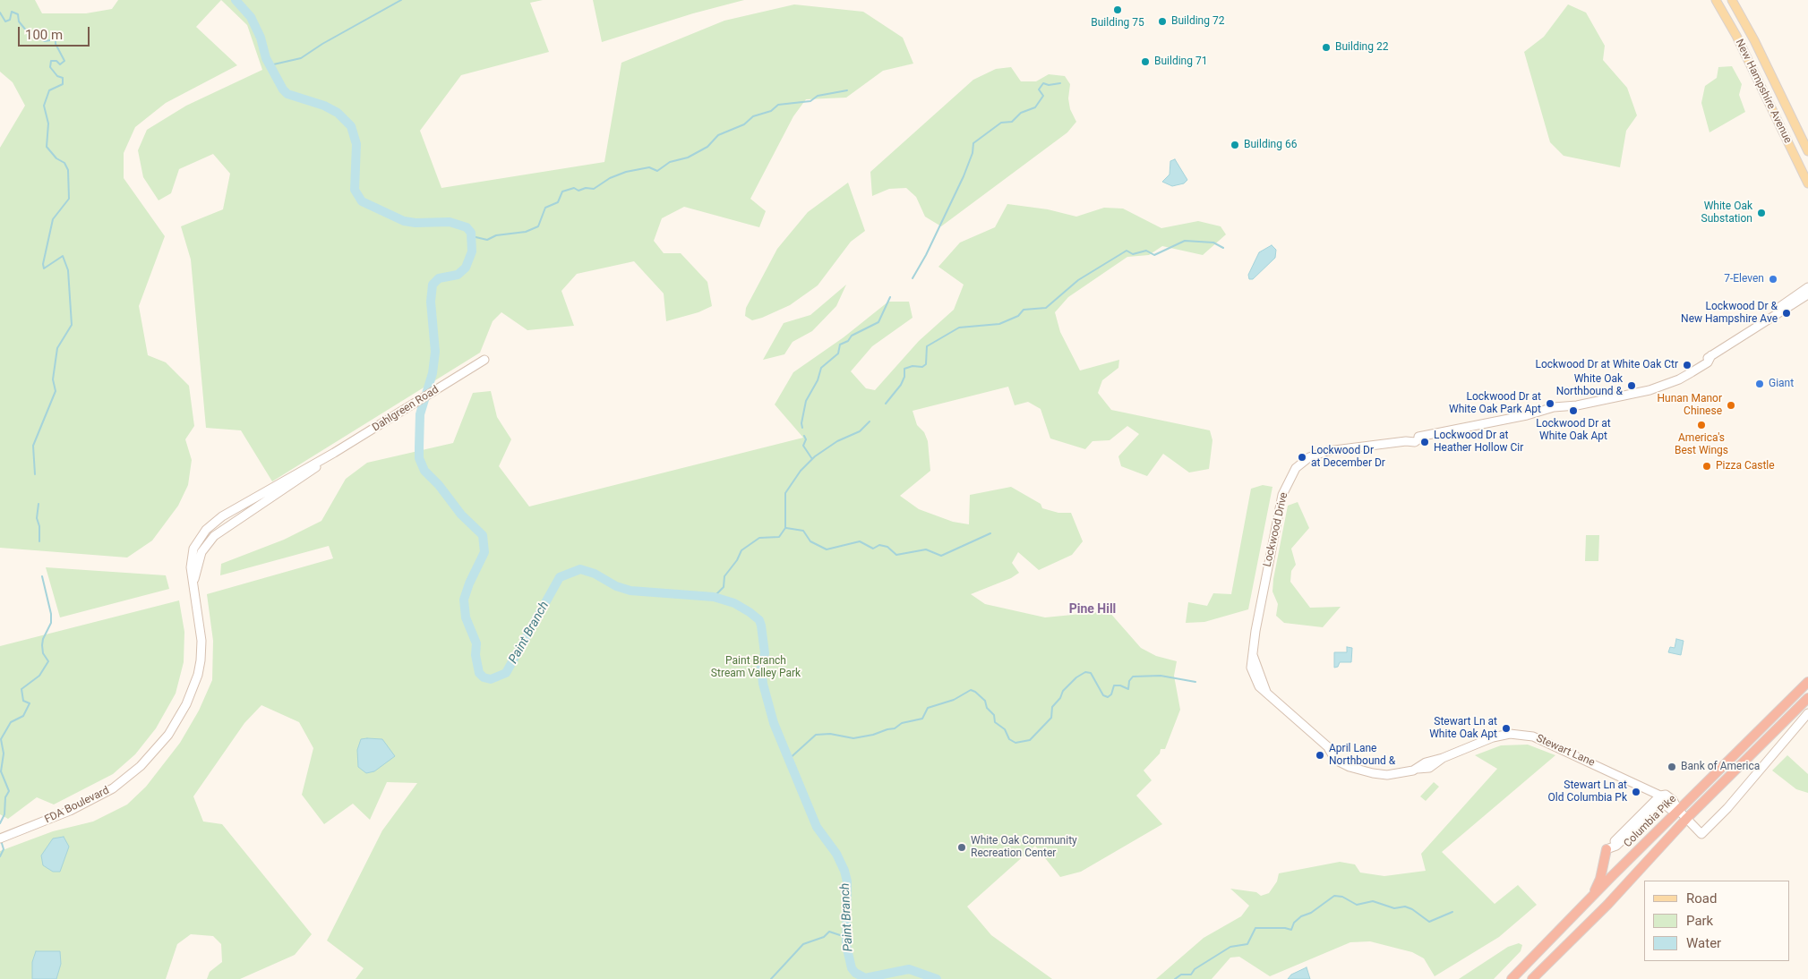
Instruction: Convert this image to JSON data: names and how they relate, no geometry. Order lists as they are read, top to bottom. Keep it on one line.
{"streets":{"highway":["Columbia Pike"],"main road":["New Hampshire Avenue"],"street":["Dahlgreen Road","Lockwood Drive","Stewart Lane","FDA Boulevard"]},"crossings":[["Dahlgreen Road","FDA Boulevard"],["Lockwood Drive","Stewart Lane"],["Stewart Lane","Columbia Pike"]],"districts":["Pine Hill"],"water":["Paint Branch"],"parks":["Paint Branch Stream Valley Park"],"places":["Building 75","Building 72","Building 22","Building 71","Building 66","White Oak Substation","7-Eleven","Lockwood Dr & New Hampshire Ave","Lockwood Dr at White Oak Ctr","Giant","White Oak Northbound &","Lockwood Dr at White Oak Park Apt","Hunan Manor Chinese","Lockwood Dr at White Oak Apt","America's Best Wings","Lockwood Dr at Heather Hollow Cir","Lockwood Dr at December Dr","Pizza Castle","Stewart Ln at White Oak Apt","April Lane Northbound &","Bank of America","Stewart Ln at Old Columbia Pk","White Oak Community Recreation Center"],"legend":["Road","Park","Water"],"scale_bar":"100 m"}
